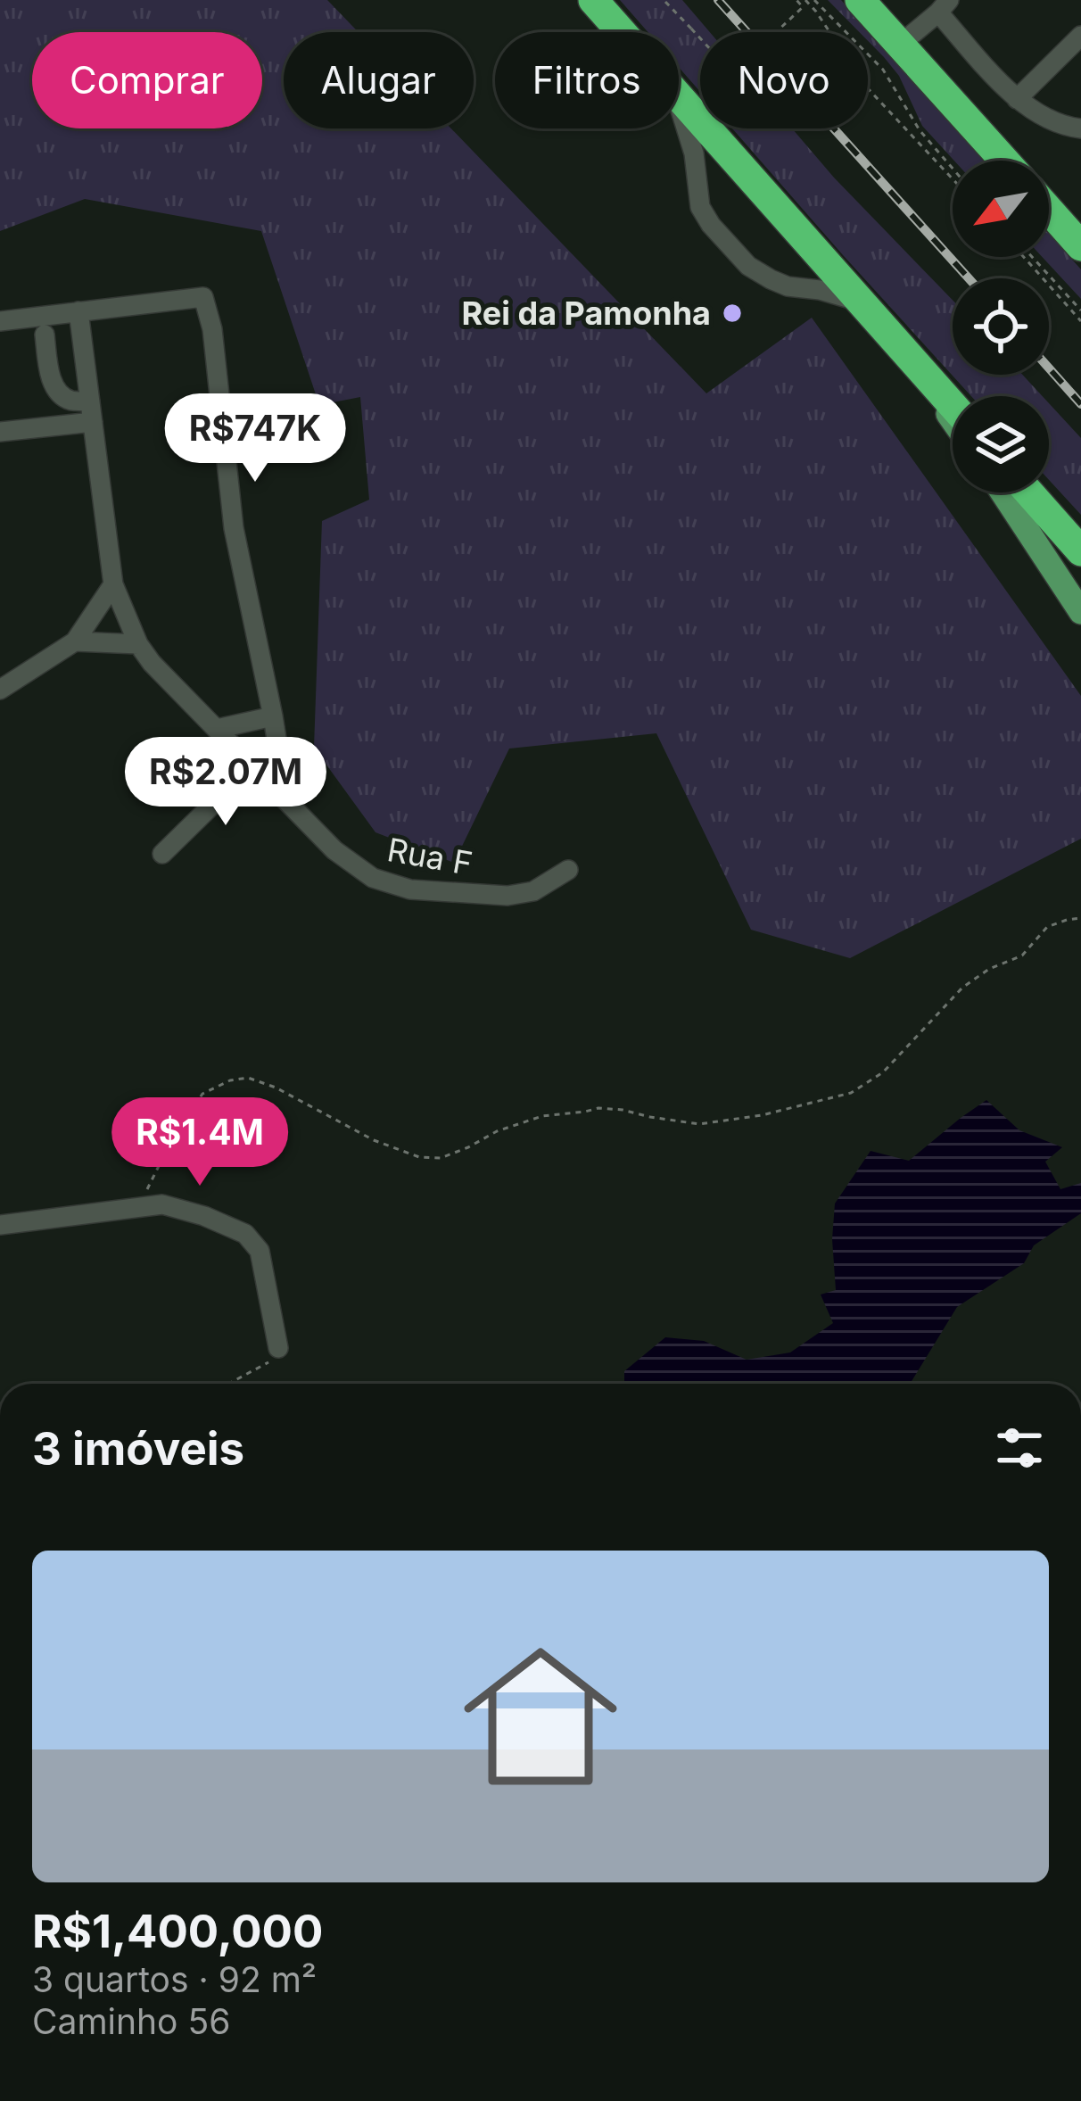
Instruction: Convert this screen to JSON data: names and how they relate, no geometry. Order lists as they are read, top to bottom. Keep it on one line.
{"streets":{"street":["Rua F"]},"places":["Rei da Pamonha"],"north":"bottom left","page":{"chip":["Comprar","Alugar","Filtros","Novo"],"price":["R$747K","R$2.07M","R$1.4M"],"heading":"3 imóveis","list":[{"name":"R$1,400,000","note":"3 quartos · 92 m² · Caminho 56"}]}}
